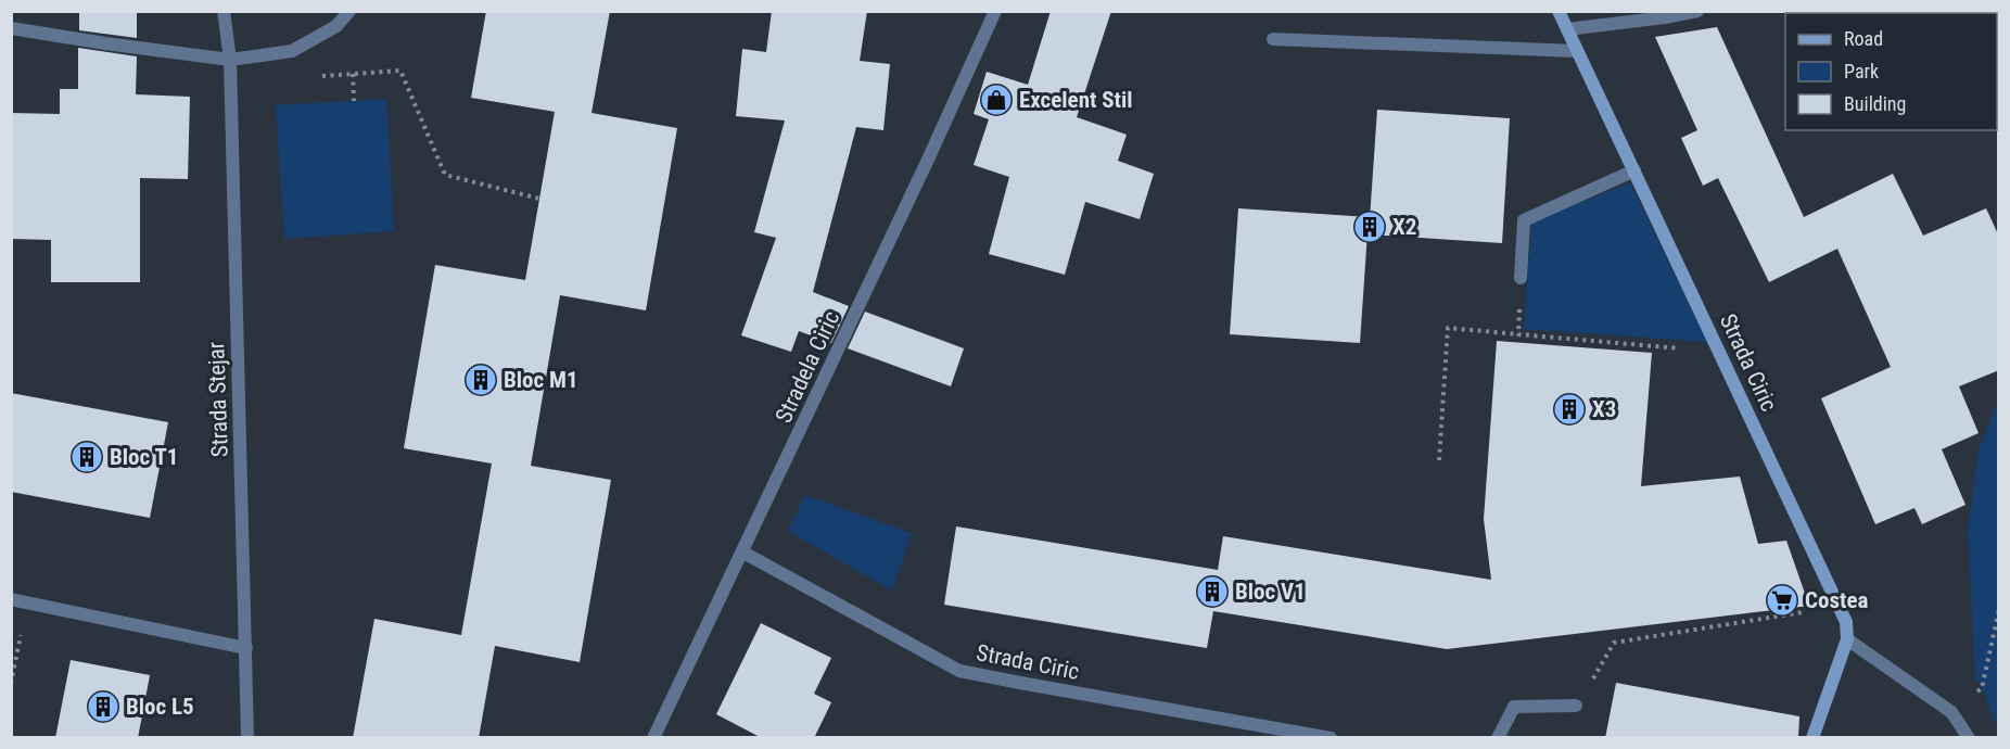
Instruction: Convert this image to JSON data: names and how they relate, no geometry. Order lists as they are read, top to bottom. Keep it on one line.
{"streets":{"street":["Strada Ciric","Stradela Ciric","Strada Stejar"]},"crossings":[["Strada Ciric","Stradela Ciric"]],"places":{"shop":["Excelent Stil"],"building":["X2","Bloc M1","X3","Bloc T1","Bloc V1","Bloc L5"],"supermarket":["Costea"]},"legend":["Road","Park","Building"]}
